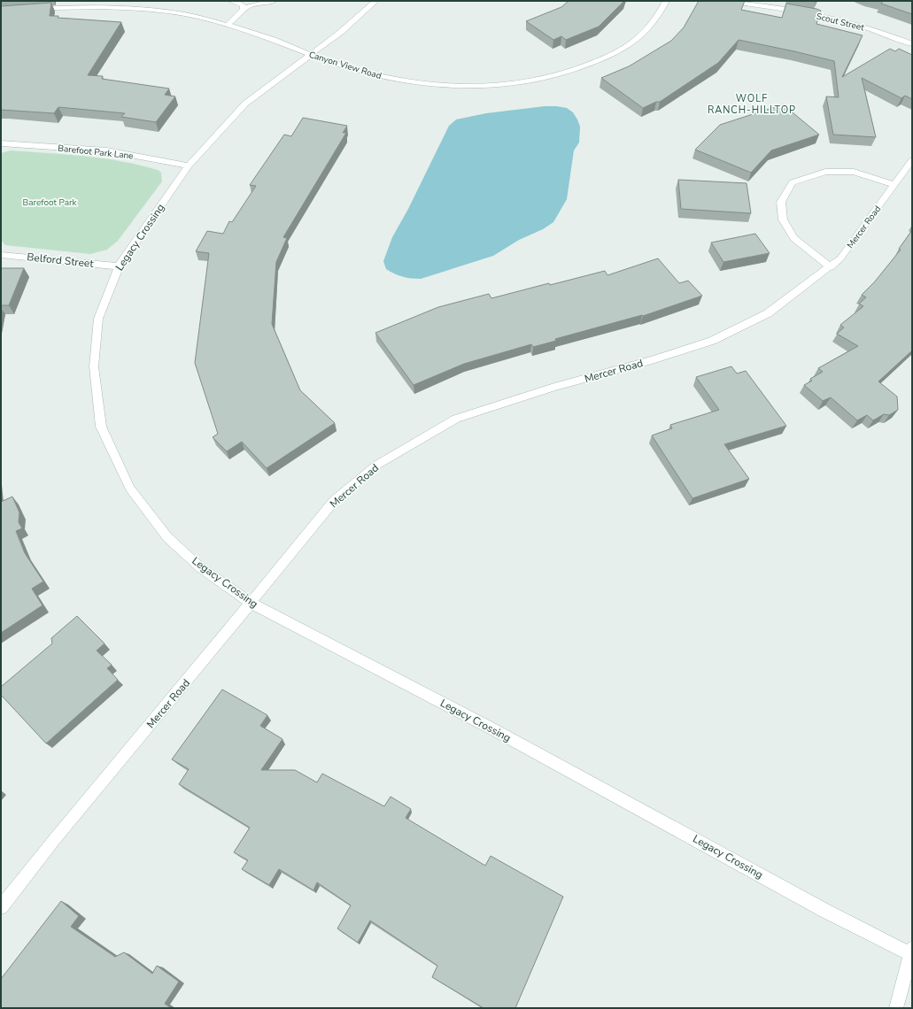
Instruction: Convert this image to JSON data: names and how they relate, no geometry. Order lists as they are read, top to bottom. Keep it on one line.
{"streets":{"street":["Scout Street","Canyon View Road","Barefoot Park Lane","Mercer Road","Legacy Crossing","Belford Street"]},"crossings":[["Canyon View Road","Legacy Crossing"],["Barefoot Park Lane","Legacy Crossing"],["Mercer Road","Legacy Crossing"],["Legacy Crossing","Belford Street"]],"districts":["WOLF RANCH-HILLTOP"],"parks":["Barefoot Park"]}
